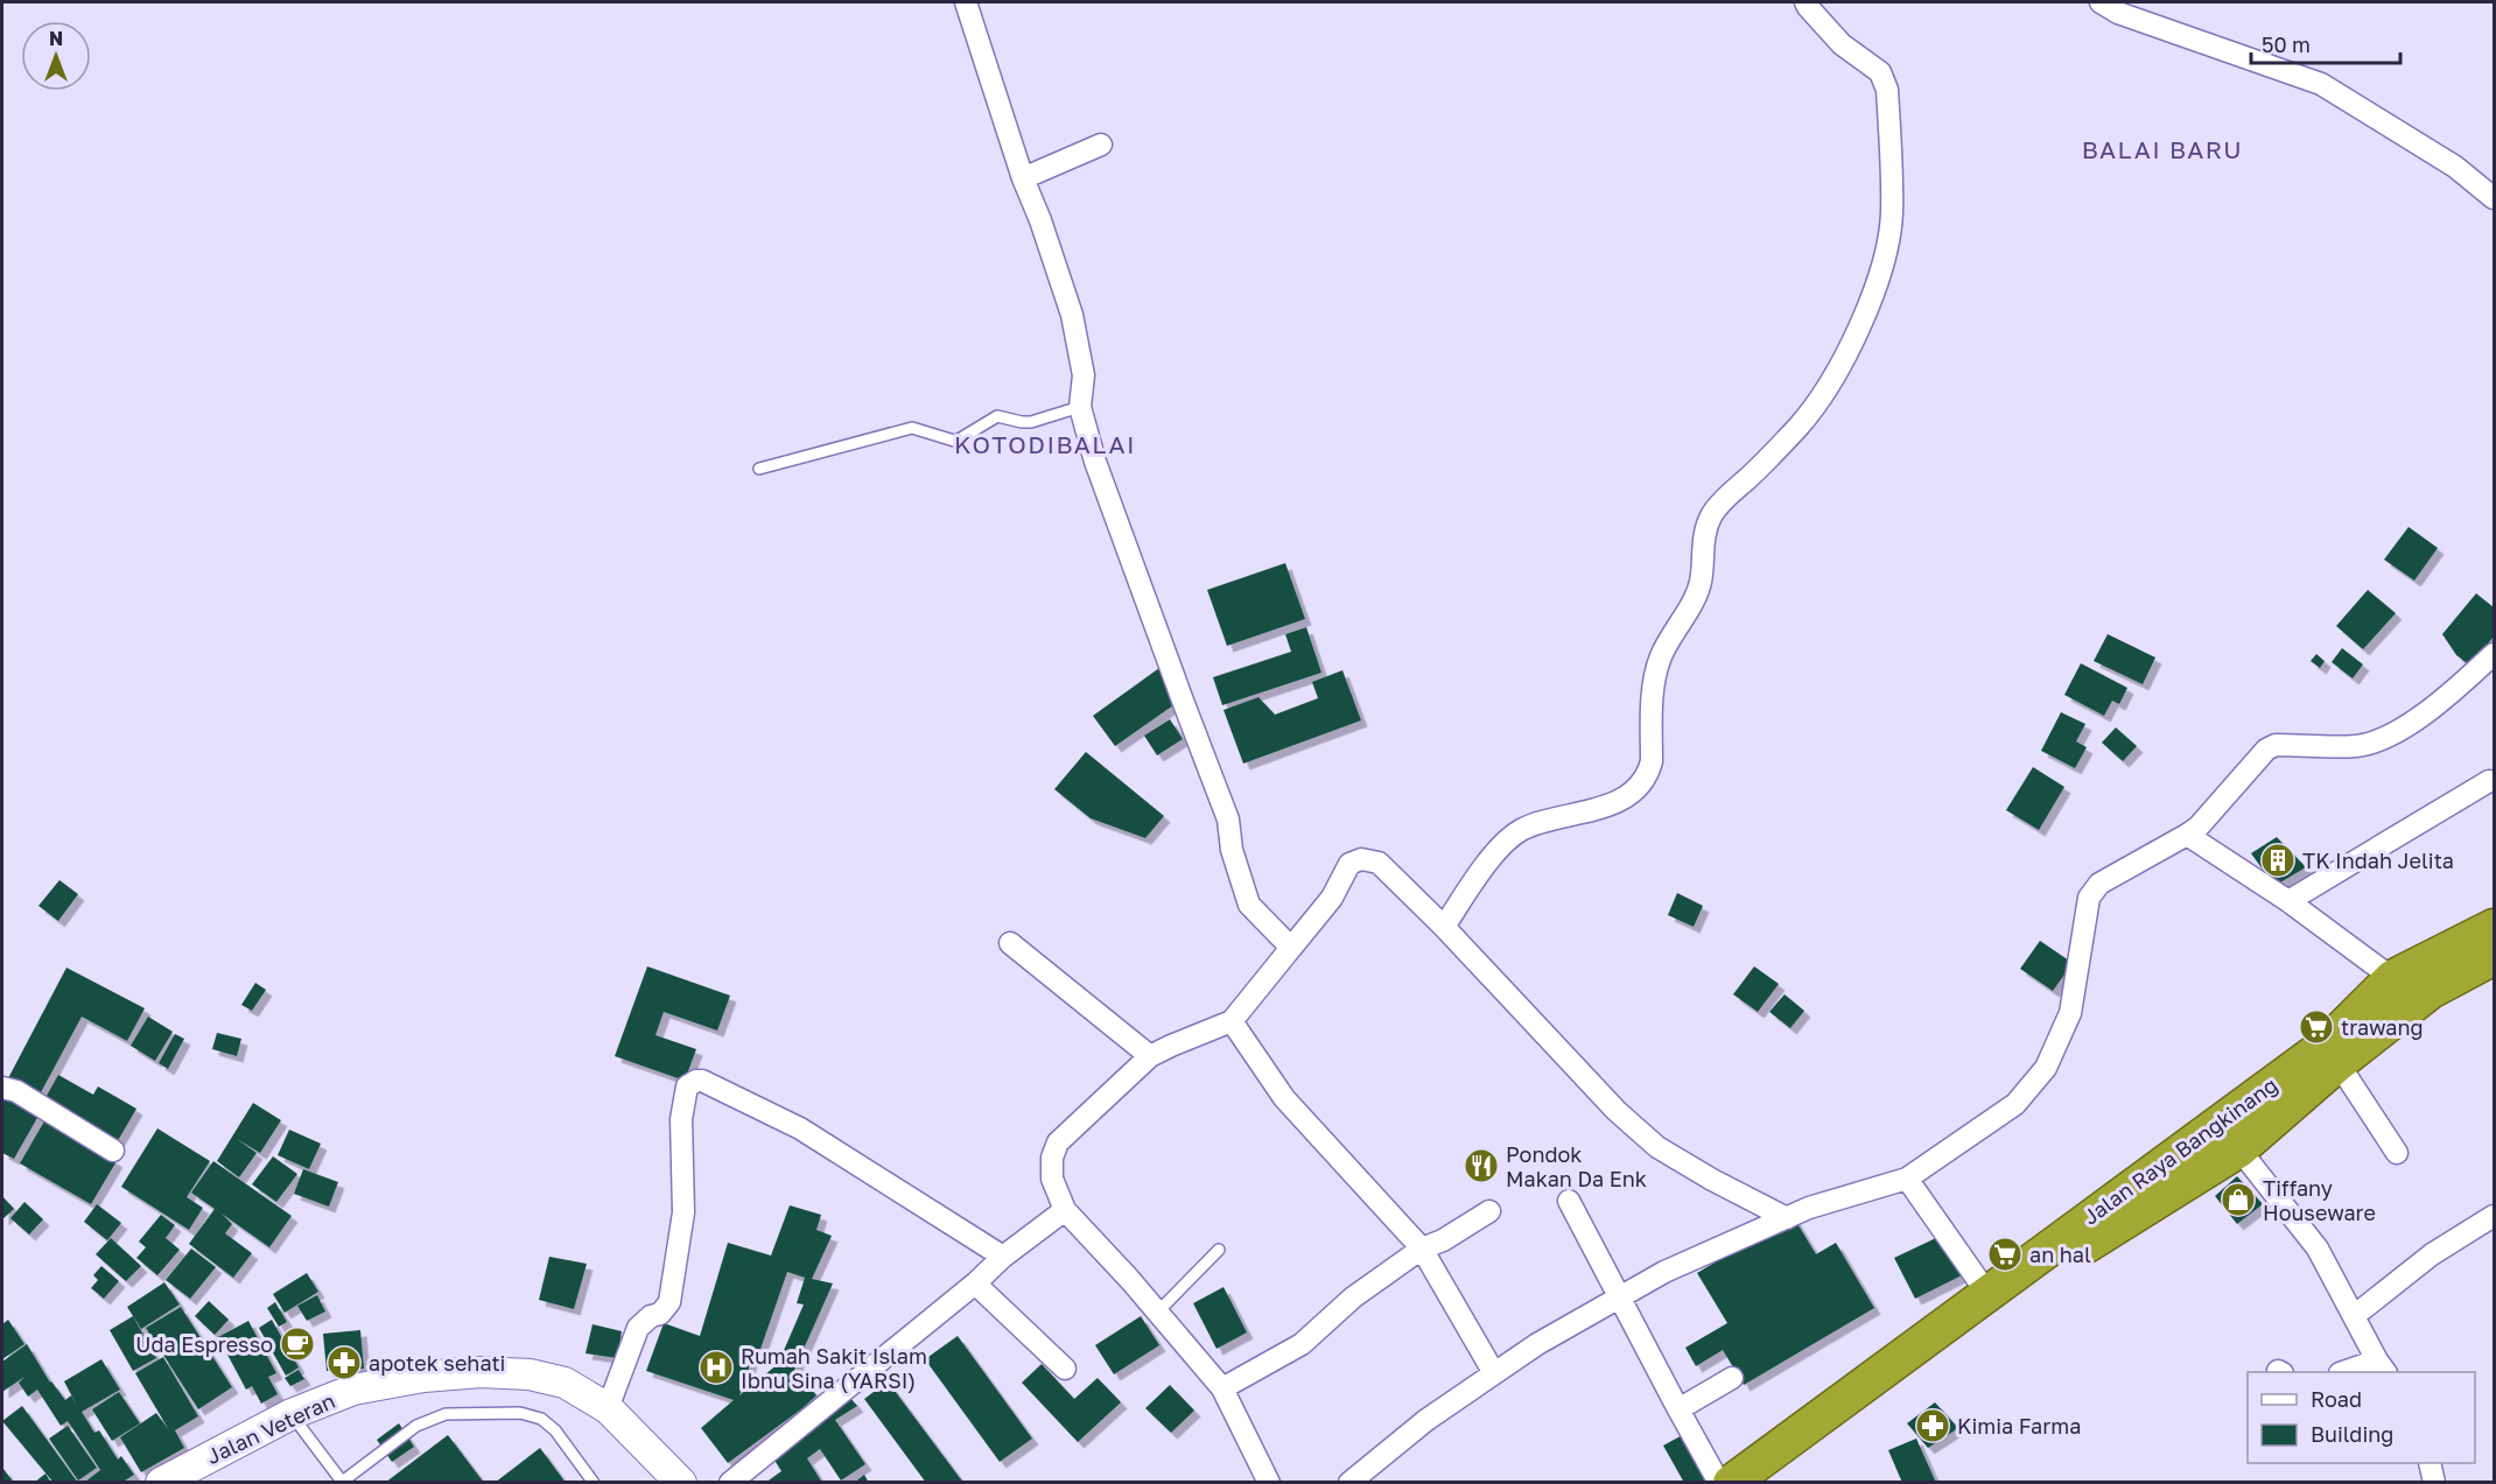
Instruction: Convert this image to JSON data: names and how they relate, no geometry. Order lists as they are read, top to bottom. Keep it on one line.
{"streets":{"highway":["Jalan Raya Bangkinang"],"main road":["Jalan Veteran"]},"districts":["BALAI BARU","KOTODIBALAI"],"places":{"building":["TK Indah Jelita"],"supermarket":["trawang","an hal"],"restaurant":["Pondok Makan Da Enk"],"shop":["Tiffany Houseware"],"cafe":["Uda Espresso"],"pharmacy":["apotek sehati","Kimia Farma"],"hospital":["Rumah Sakit Islam Ibnu Sina (YARSI)"]},"legend":["Road","Building"],"scale_bar":"50 m","north":"top"}
